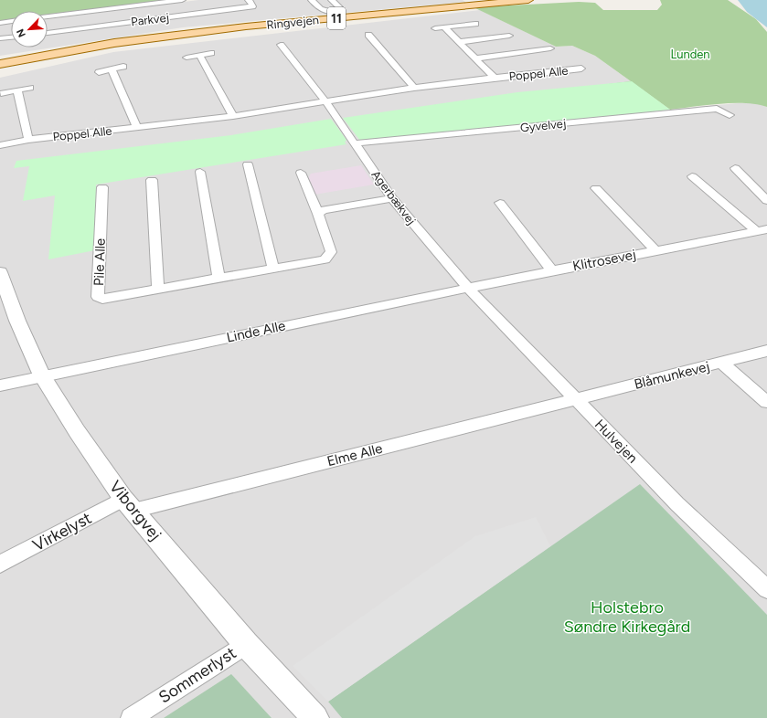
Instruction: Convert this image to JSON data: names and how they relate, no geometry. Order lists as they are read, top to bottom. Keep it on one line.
{"streets":{"main road":["11","Ringvejen"],"street":["Parkvej","Poppel Alle","Gyvelvej","Agerbækvej","Klitrosevej","Pile Alle","Linde Alle","Blåmunkevej","Hulvejen","Elme Alle","Viborgvej","Virkelyst","Sommerlyst"]},"crossings":[["Poppel Alle","Agerbækvej"],["Gyvelvej","Agerbækvej"],["Agerbækvej","Klitrosevej"],["Agerbækvej","Linde Alle"],["Agerbækvej","Hulvejen"],["Klitrosevej","Linde Alle"],["Klitrosevej","Hulvejen"],["Linde Alle","Hulvejen"],["Linde Alle","Viborgvej"],["Blåmunkevej","Hulvejen"],["Blåmunkevej","Elme Alle"],["Hulvejen","Elme Alle"],["Elme Alle","Viborgvej"],["Elme Alle","Virkelyst"],["Viborgvej","Virkelyst"],["Viborgvej","Sommerlyst"]],"parks":["Lunden","Holstebro Søndre Kirkegård"],"north":"bottom left"}
